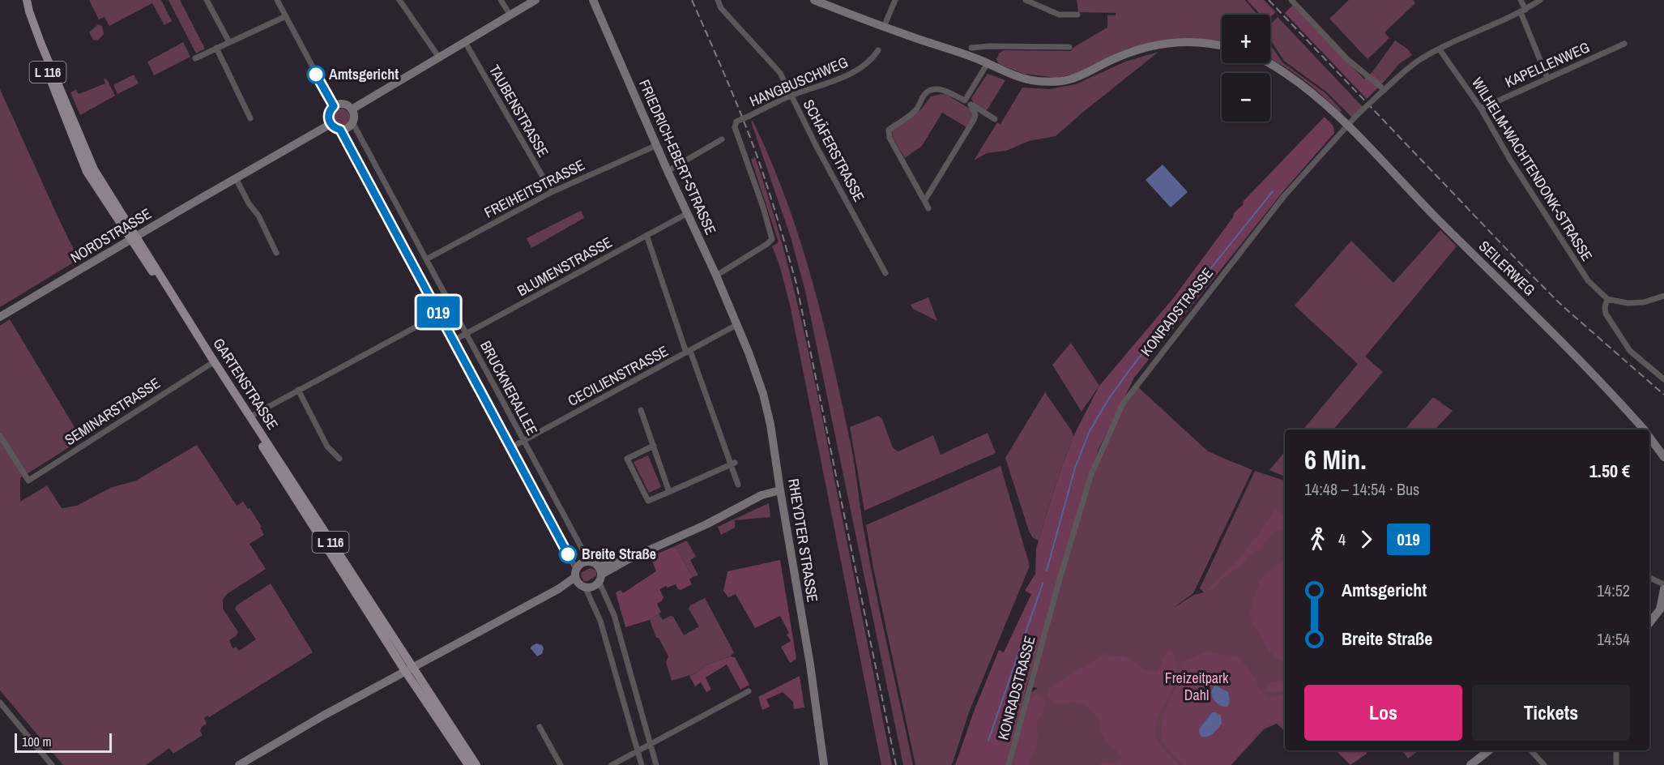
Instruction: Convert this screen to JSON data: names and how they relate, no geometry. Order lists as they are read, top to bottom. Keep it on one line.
{"streets":{"main road":["L 116","GARTENSTRASSE"],"street":["KAPELLENWEG","HANGBUSCHWEG","TAUBENSTRASSE","SCHÄFERSTRASSE","FRIEDRICH-EBERT-STRASSE","WILHELM-WACHTENDONK-STRASSE","FREIHEITSTRASSE","NORDSTRASSE","BLUMENSTRASSE","SEILERWEG","KONRADSTRASSE","CECILIENSTRASSE","BRUCKNERALLEE","SEMINARSTRASSE","RHEYDTER STRASSE"]},"crossings":[["KAPELLENWEG","WILHELM-WACHTENDONK-STRASSE"],["HANGBUSCHWEG","SCHÄFERSTRASSE"],["HANGBUSCHWEG","FRIEDRICH-EBERT-STRASSE"],["TAUBENSTRASSE","FREIHEITSTRASSE"],["FRIEDRICH-EBERT-STRASSE","FREIHEITSTRASSE"],["FRIEDRICH-EBERT-STRASSE","BLUMENSTRASSE"],["FRIEDRICH-EBERT-STRASSE","CECILIENSTRASSE"],["FRIEDRICH-EBERT-STRASSE","RHEYDTER STRASSE"],["WILHELM-WACHTENDONK-STRASSE","KONRADSTRASSE"],["FREIHEITSTRASSE","BRUCKNERALLEE"],["NORDSTRASSE","GARTENSTRASSE"],["NORDSTRASSE","BRUCKNERALLEE"],["BLUMENSTRASSE","BRUCKNERALLEE"],["SEILERWEG","KONRADSTRASSE"],["CECILIENSTRASSE","BRUCKNERALLEE"],["CECILIENSTRASSE","RHEYDTER STRASSE"],["GARTENSTRASSE","SEMINARSTRASSE"]],"parks":["Freizeitpark Dahl"],"places":["Amtsgericht","Breite Straße"],"lines":["bus line 019"],"scale_bar":"100 m","page":{"on_map":"019","map_buttons":["+","−"],"heading":["6 Min.","14:48 – 14:54 · Bus","1.50 €"],"legs":["4","019"],"list":[{"name":"Amtsgericht","value":"14:52"},{"name":"Breite Straße","value":"14:54"}],"buttons":["Los","Tickets"],"scale":"100 m"}}
